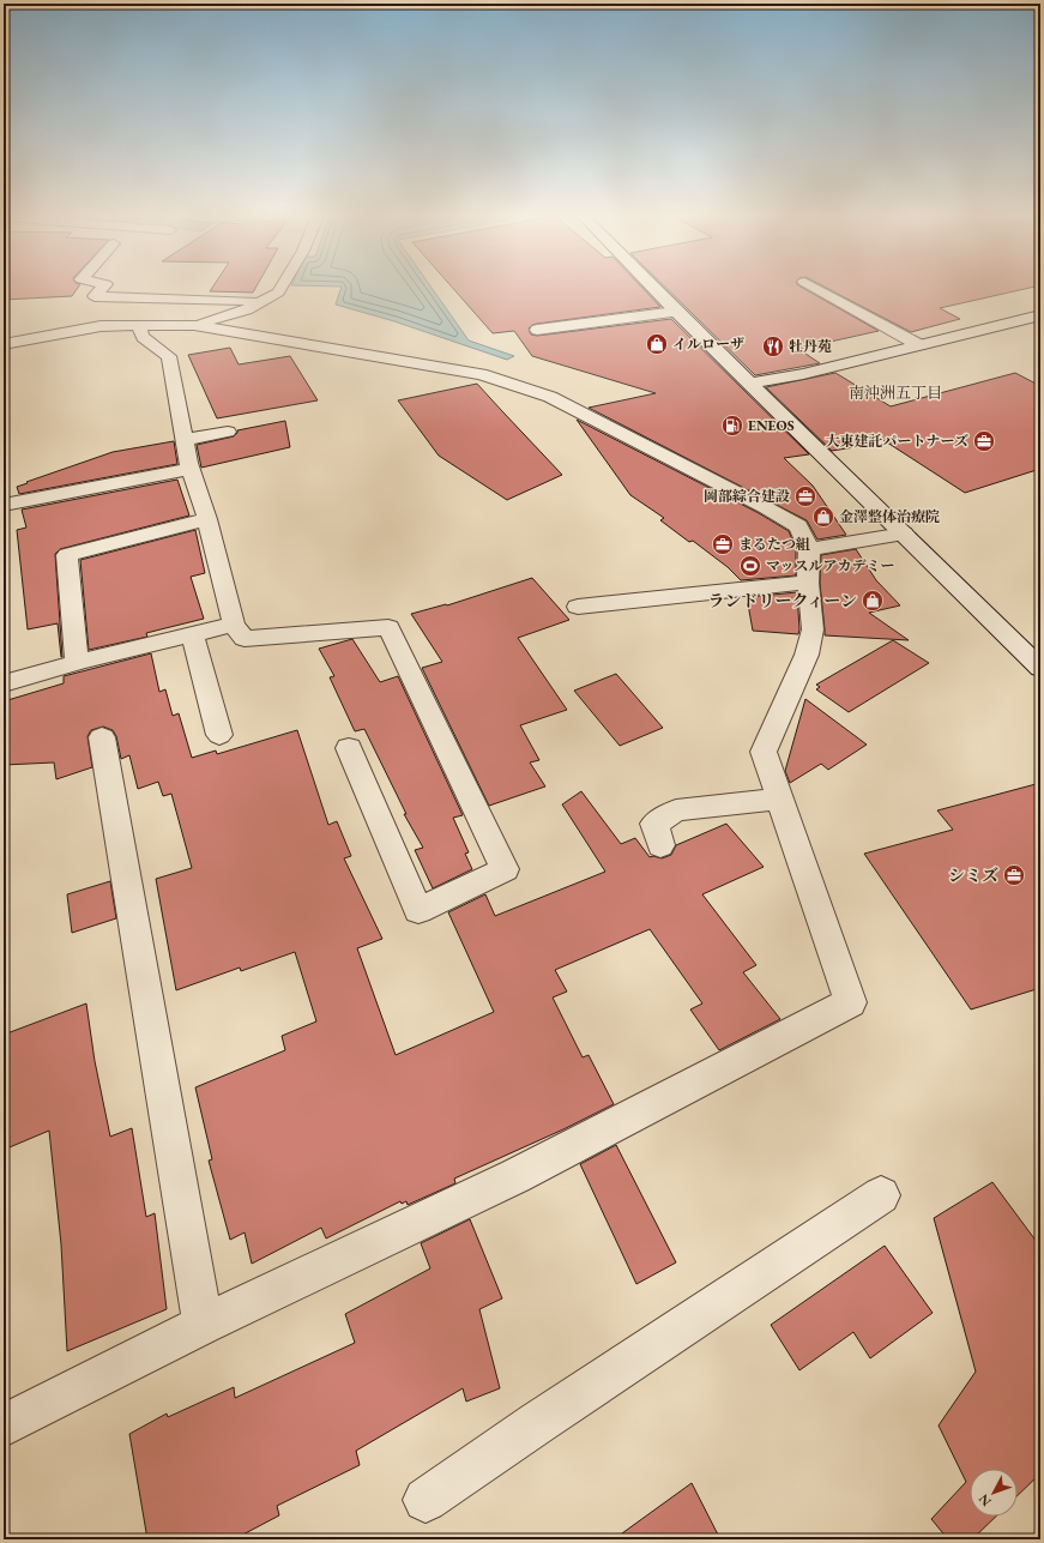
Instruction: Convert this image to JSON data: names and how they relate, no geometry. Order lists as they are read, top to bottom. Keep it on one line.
{"districts":["南沖洲五丁目"],"places":{"shop":["イルローザ","金澤整体治療院","ランドリークィーン"],"restaurant":["牡丹苑"],"fuel station":["ENEOS"],"office":["大東建託パートナーズ","岡部綜合建設","まるたつ組","シミズ"],"sports":["マッスルアカデミー"]},"north":"bottom left"}
